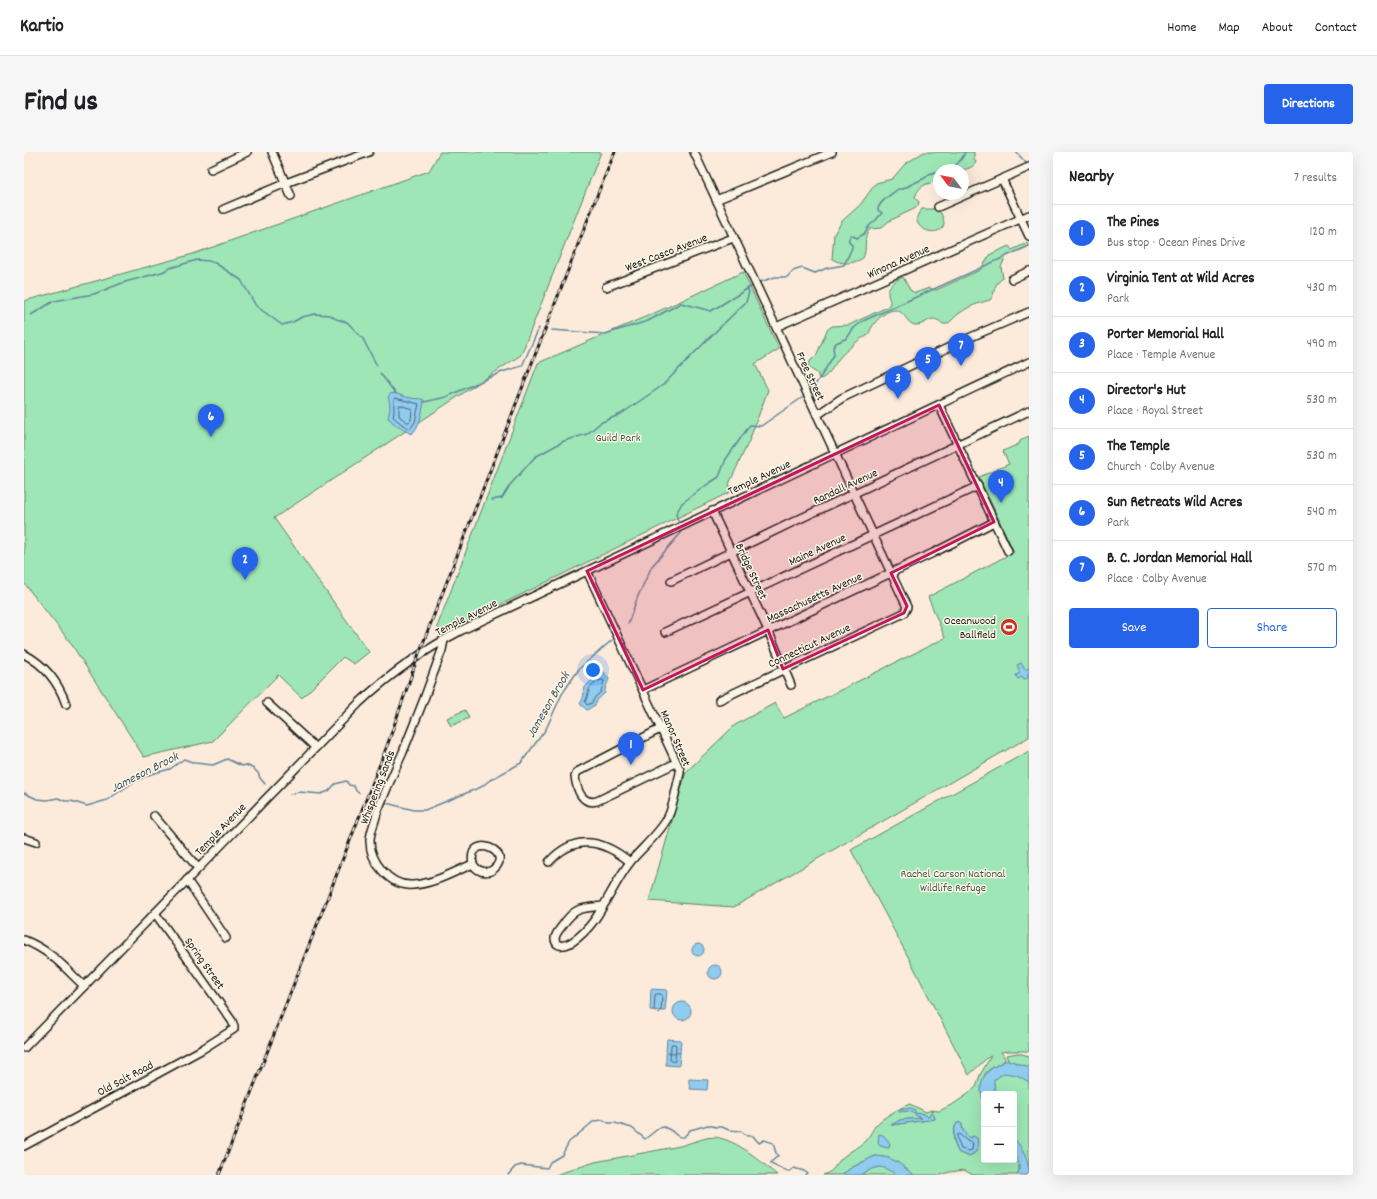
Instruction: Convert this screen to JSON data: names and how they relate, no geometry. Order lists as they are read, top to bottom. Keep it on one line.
{"streets":{"street":["West Casco Avenue","Winona Avenue","Free Street","Temple Avenue","Randall Avenue","Maine Avenue","Bridge Street","Massachusetts Avenue","Connecticut Avenue","Manor Street","Whispering Sands","Spring Street","Old Salt Road"]},"crossings":[["West Casco Avenue","Free Street"],["Winona Avenue","Free Street"],["Free Street","Temple Avenue"],["Free Street","Randall Avenue"],["Free Street","Maine Avenue"],["Free Street","Massachusetts Avenue"],["Free Street","Connecticut Avenue"],["Temple Avenue","Bridge Street"],["Temple Avenue","Manor Street"],["Temple Avenue","Whispering Sands"],["Temple Avenue","Spring Street"],["Randall Avenue","Bridge Street"],["Maine Avenue","Bridge Street"],["Bridge Street","Massachusetts Avenue"],["Bridge Street","Connecticut Avenue"],["Massachusetts Avenue","Manor Street"],["Spring Street","Old Salt Road"]],"water":["Jameson Brook"],"parks":["Guild Park","Rachel Carson National Wildlife Refuge"],"places":{"sports":["Oceanwood Ballfield"]},"north":"top left","page":{"header":"Kartio","nav":["Home","Map","About","Contact"],"title":"Find us","buttons":["Directions",["Save","Share"]],"heading":["Nearby","7 results"],"list":[{"mark":"1","name":"The Pines","note":"Bus stop · Ocean Pines Drive","value":"120 m"},{"mark":"2","name":"Virginia Tent at Wild Acres","note":"Park","value":"430 m"},{"mark":"3","name":"Porter Memorial Hall","note":"Place · Temple Avenue","value":"490 m"},{"mark":"4","name":"Director's Hut","note":"Place · Royal Street","value":"530 m"},{"mark":"5","name":"The Temple","note":"Church · Colby Avenue","value":"530 m"},{"mark":"6","name":"Sun Retreats Wild Acres","note":"Park","value":"540 m"},{"mark":"7","name":"B. C. Jordan Memorial Hall","note":"Place · Colby Avenue","value":"570 m"}],"pins":["7","5","3","6","4","2","1"],"map_buttons":["+","−"]}}
